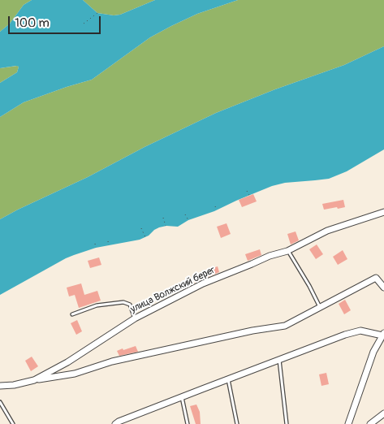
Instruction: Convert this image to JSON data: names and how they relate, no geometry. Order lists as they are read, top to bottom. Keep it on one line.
{"streets":{"street":["улица Волжский берег"]},"scale_bar":"100 m"}
